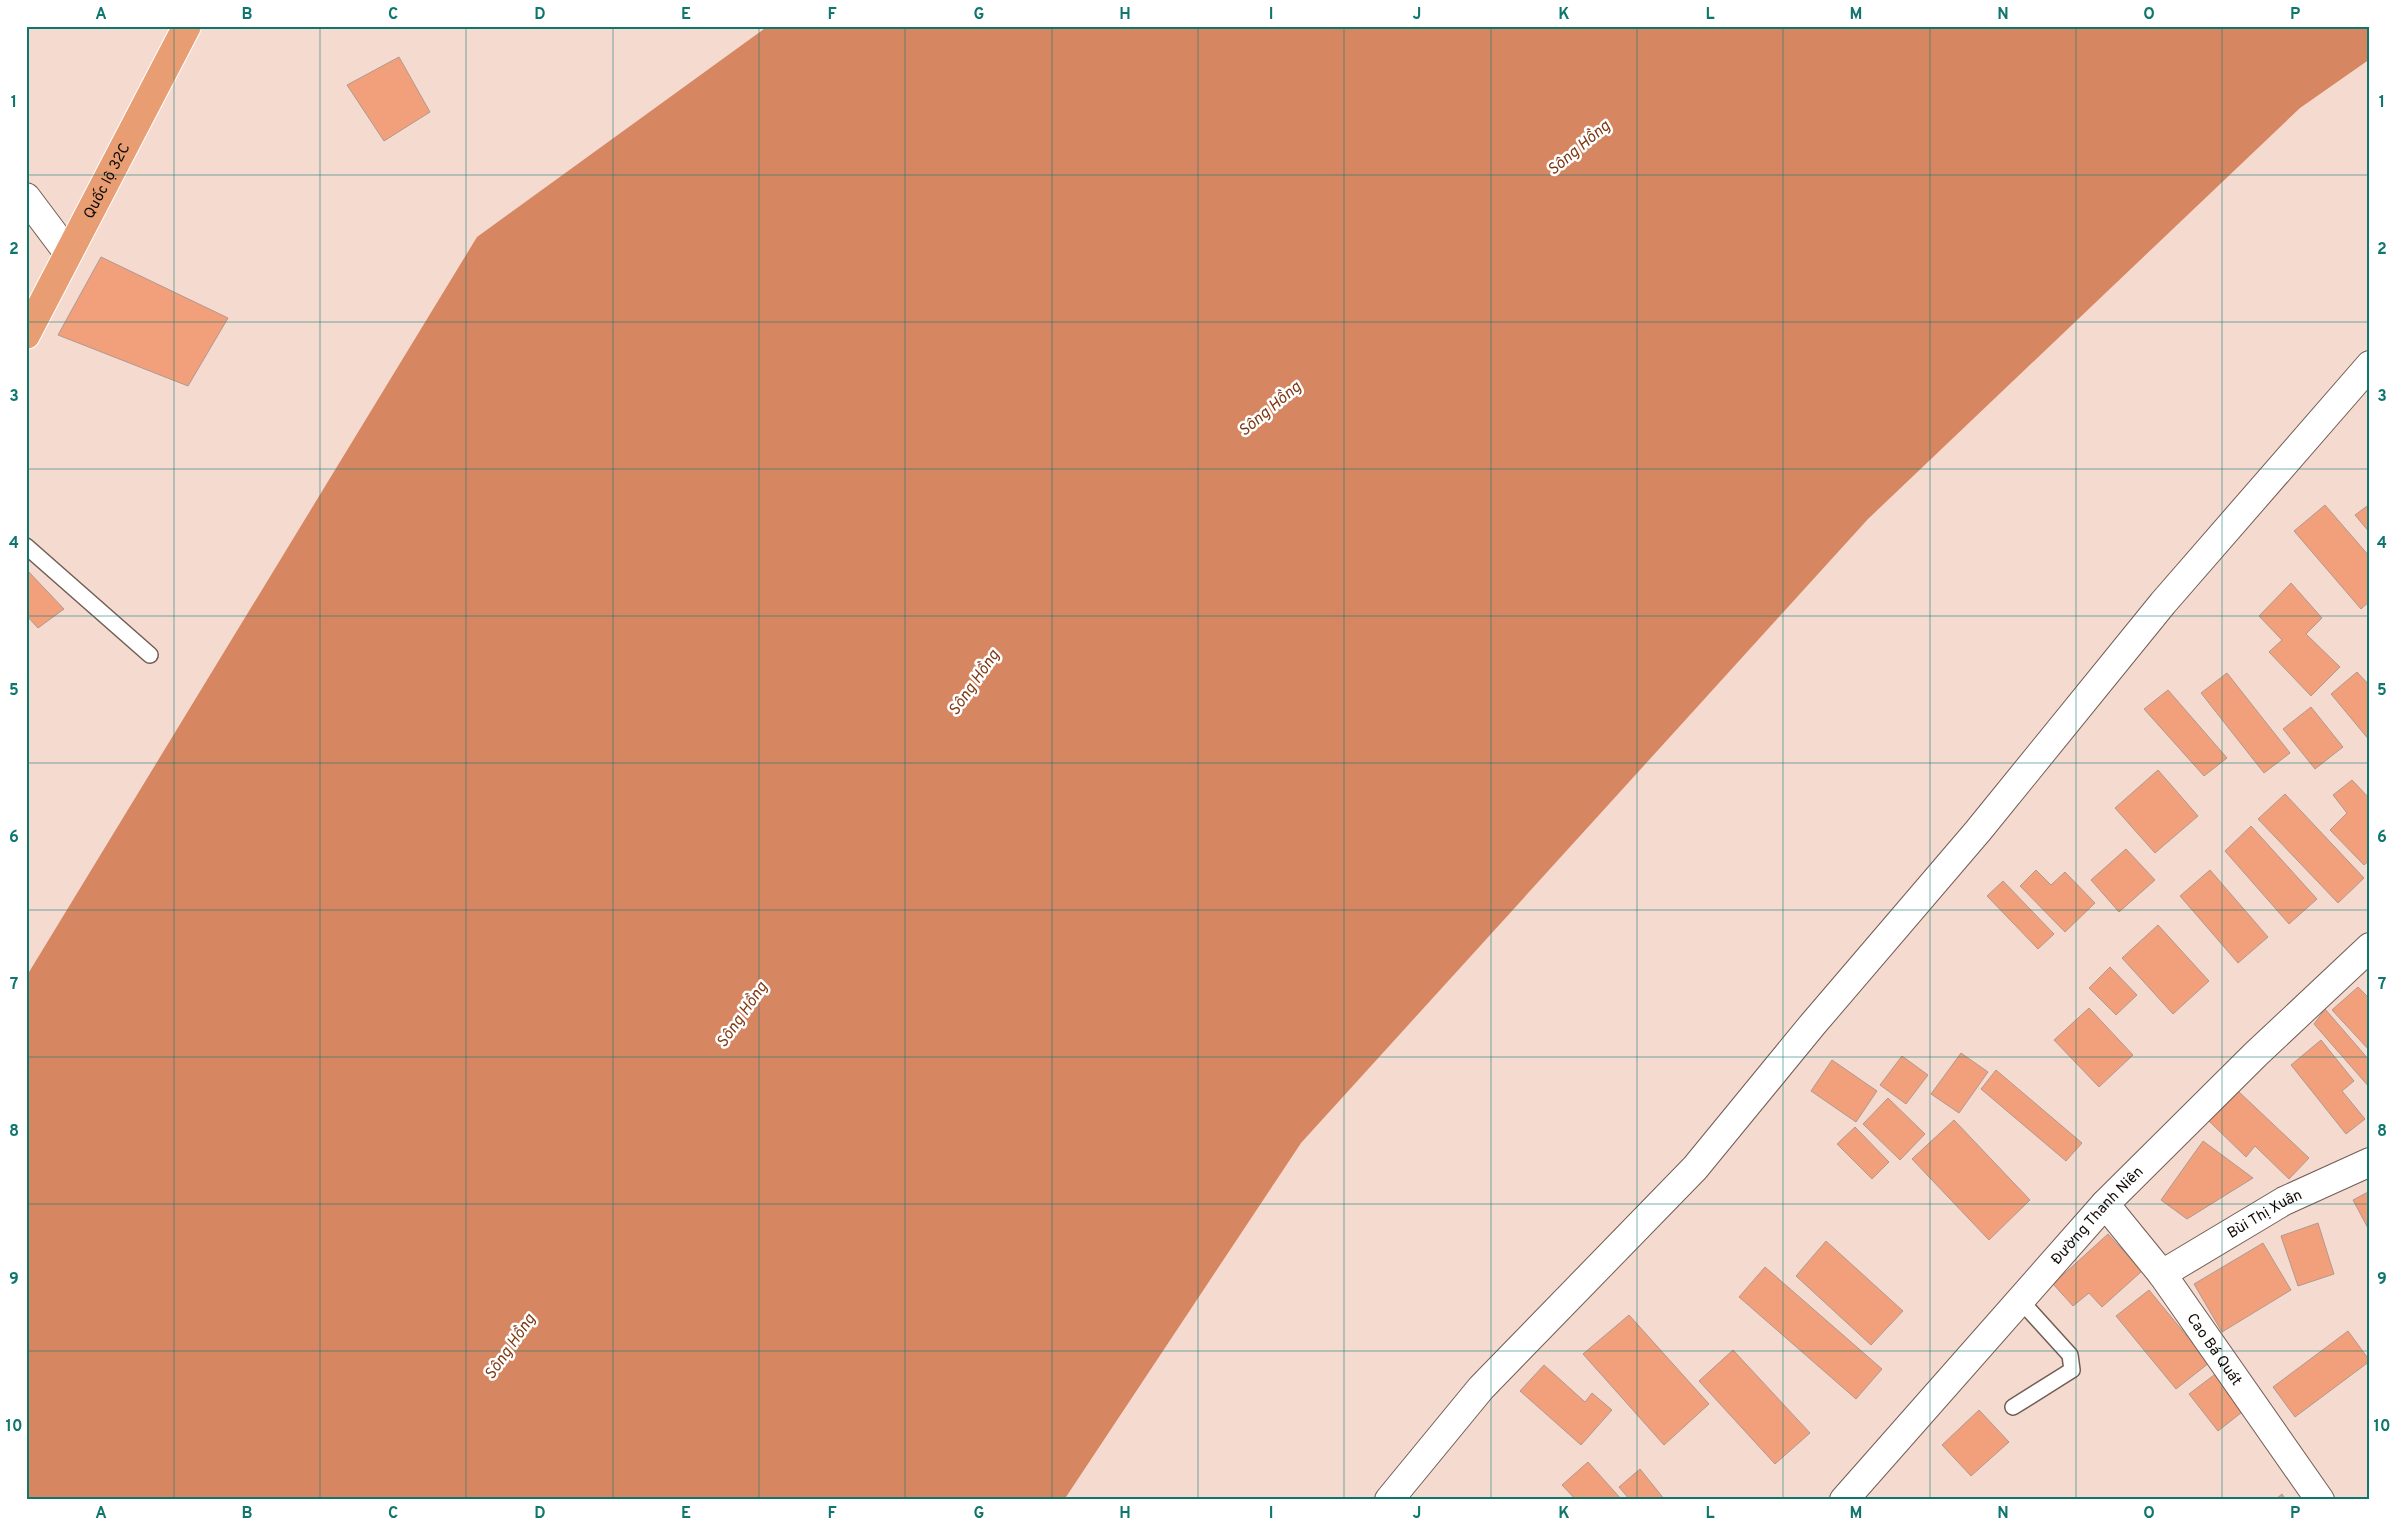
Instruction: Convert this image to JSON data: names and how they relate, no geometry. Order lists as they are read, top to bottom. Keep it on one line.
{"streets":{"main road":["Quốc lộ 32C"],"street":["Đường Thanh Niên","Bùi Thị Xuân","Cao Bá Quát"]},"crossings":[["Đường Thanh Niên","Cao Bá Quát"],["Bùi Thị Xuân","Cao Bá Quát"]],"water":["Sông Hồng"],"grid":{"columns":["A","B","C","D","E","F","G","H","I","J","K","L","M","N","O","P"],"rows":["1","2","3","4","5","6","7","8","9","10"]}}
